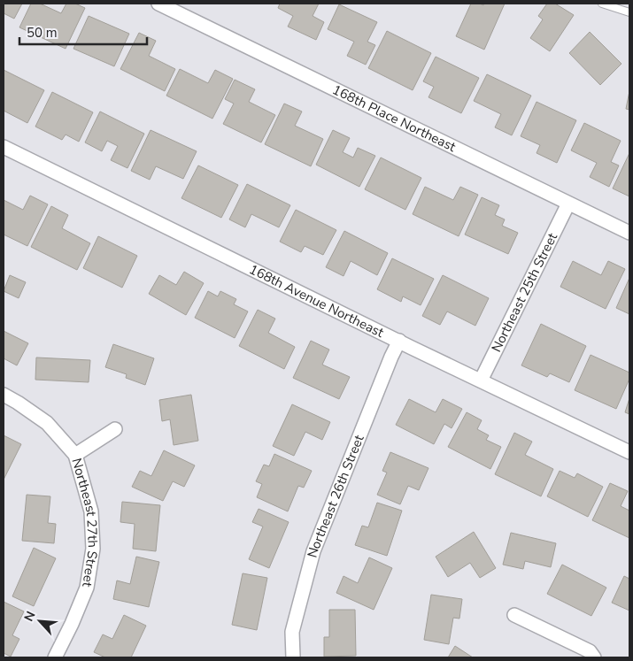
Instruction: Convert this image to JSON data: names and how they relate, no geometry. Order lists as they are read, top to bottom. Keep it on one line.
{"streets":{"street":["168th Place Northeast","Northeast 25th Street","168th Avenue Northeast","Northeast 26th Street","Northeast 27th Street"]},"crossings":[["168th Place Northeast","Northeast 25th Street"],["Northeast 25th Street","168th Avenue Northeast"],["168th Avenue Northeast","Northeast 26th Street"]],"scale_bar":"50 m","north":"top left"}
